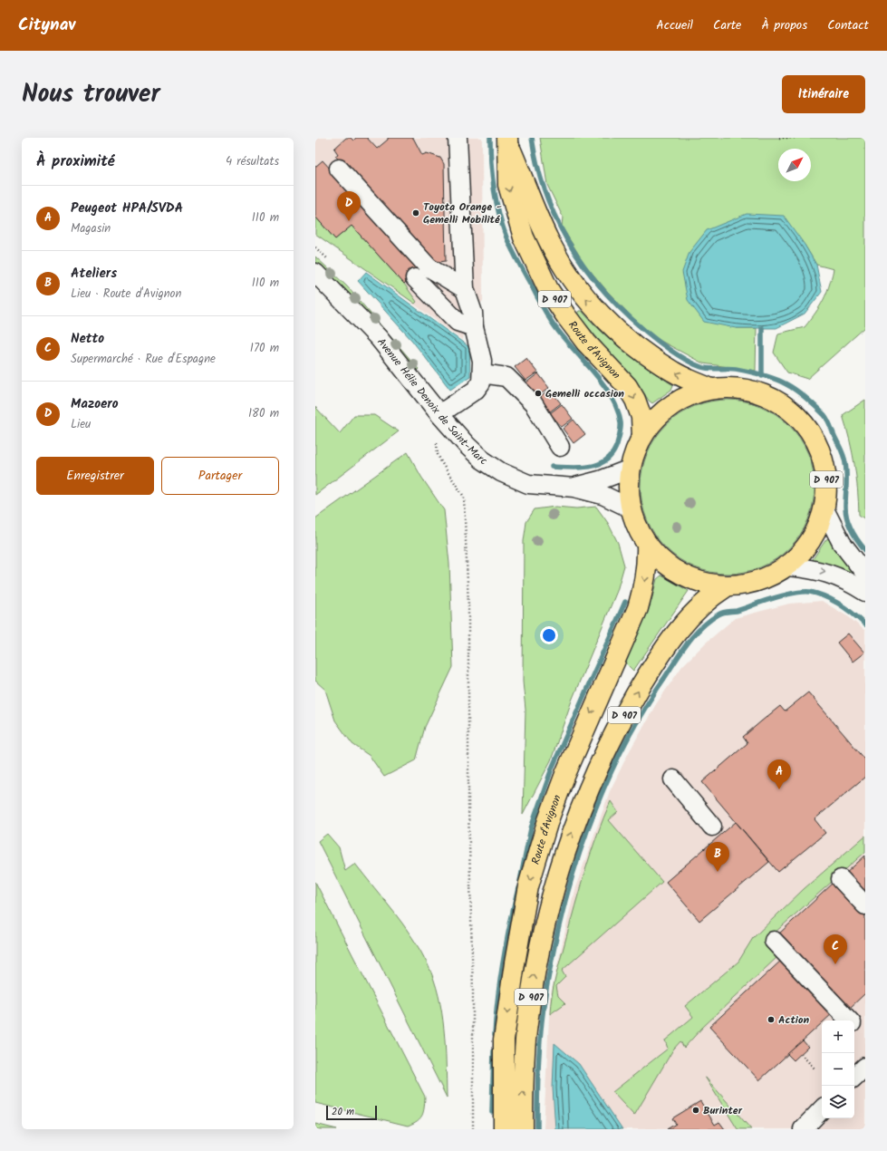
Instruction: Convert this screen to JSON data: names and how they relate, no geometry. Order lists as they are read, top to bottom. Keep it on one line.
{"streets":{"main road":["D 907","Route d'Avignon"],"street":["Avenue Hélie Denoix de Saint-Marc"]},"crossings":[["D 907","Route d'Avignon"],["D 907","Avenue Hélie Denoix de Saint-Marc"]],"places":["Toyota Orange - Gemelli Mobilité","Gemelli occasion","Action","Burinter"],"scale_bar":"20 m","north":"top right","page":{"header":"Citynav","nav":["Accueil","Carte","À propos","Contact"],"title":"Nous trouver","buttons":["Itinéraire",["Enregistrer","Partager"]],"heading":["À proximité","4 résultats"],"list":[{"mark":"A","name":"Peugeot HPA/SVDA","note":"Magasin","value":"110 m"},{"mark":"B","name":"Ateliers","note":"Lieu · Route d'Avignon","value":"110 m"},{"mark":"C","name":"Netto","note":"Supermarché · Rue d'Espagne","value":"170 m"},{"mark":"D","name":"Mazoero","note":"Lieu","value":"180 m"}],"pins":["D","A","B","C"],"map_buttons":["+","−"],"scale":"20 m"}}
